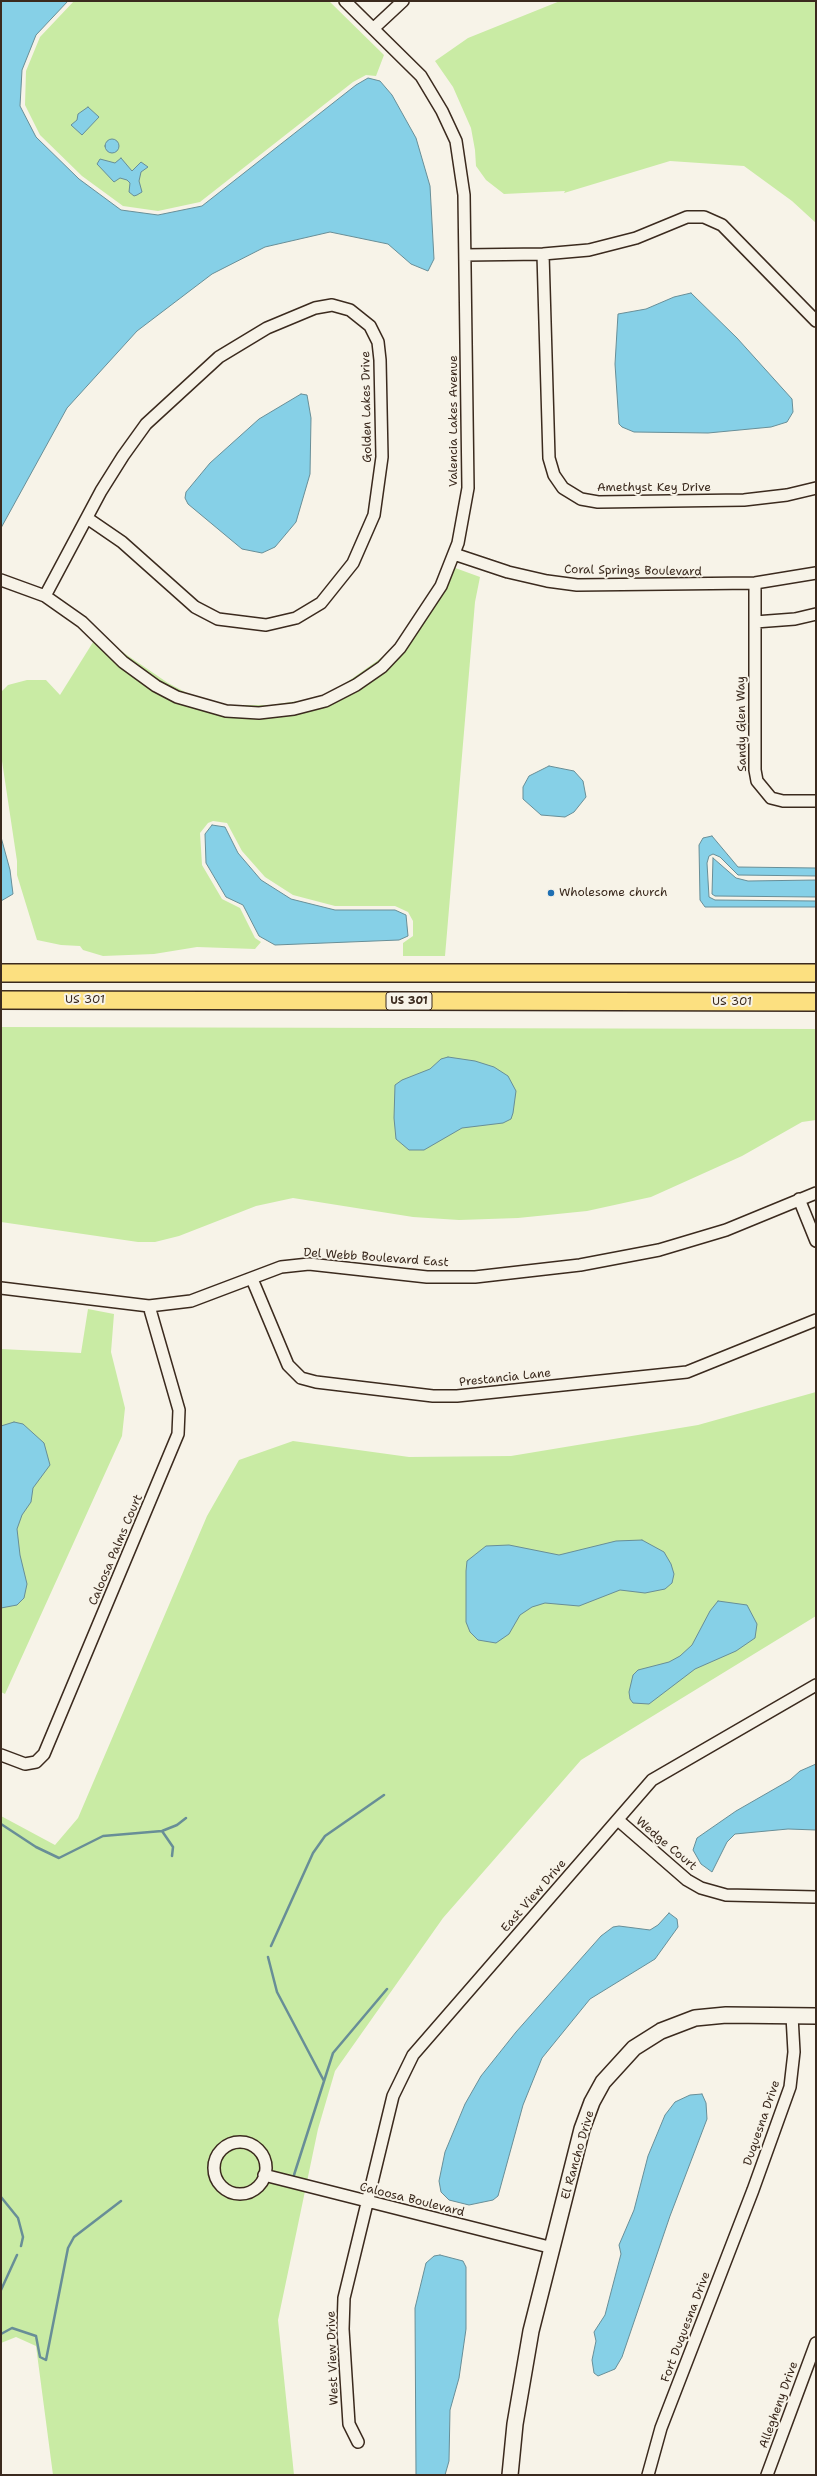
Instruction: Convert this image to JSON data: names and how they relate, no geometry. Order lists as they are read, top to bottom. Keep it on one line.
{"streets":{"main road":["US 301"],"street":["Golden Lakes Drive","Valencia Lakes Avenue","Amethyst Key Drive","Coral Springs Boulevard","Sandy Glen Way","Del Webb Boulevard East","Prestancia Lane","Caloosa Palms Court","Wedge Court","East View Drive","Duquesna Drive","El Rancho Drive","Caloosa Boulevard","Fort Duquesna Drive","West View Drive","Allegheny Drive"]},"crossings":[["Golden Lakes Drive","Valencia Lakes Avenue"],["Valencia Lakes Avenue","Coral Springs Boulevard"],["Coral Springs Boulevard","Sandy Glen Way"],["Del Webb Boulevard East","Prestancia Lane"],["Del Webb Boulevard East","Caloosa Palms Court"],["Wedge Court","East View Drive"],["East View Drive","Caloosa Boulevard"],["East View Drive","West View Drive"],["Duquesna Drive","El Rancho Drive"],["Duquesna Drive","Fort Duquesna Drive"],["El Rancho Drive","Caloosa Boulevard"],["Caloosa Boulevard","West View Drive"]],"places":["Wholesome church"]}
